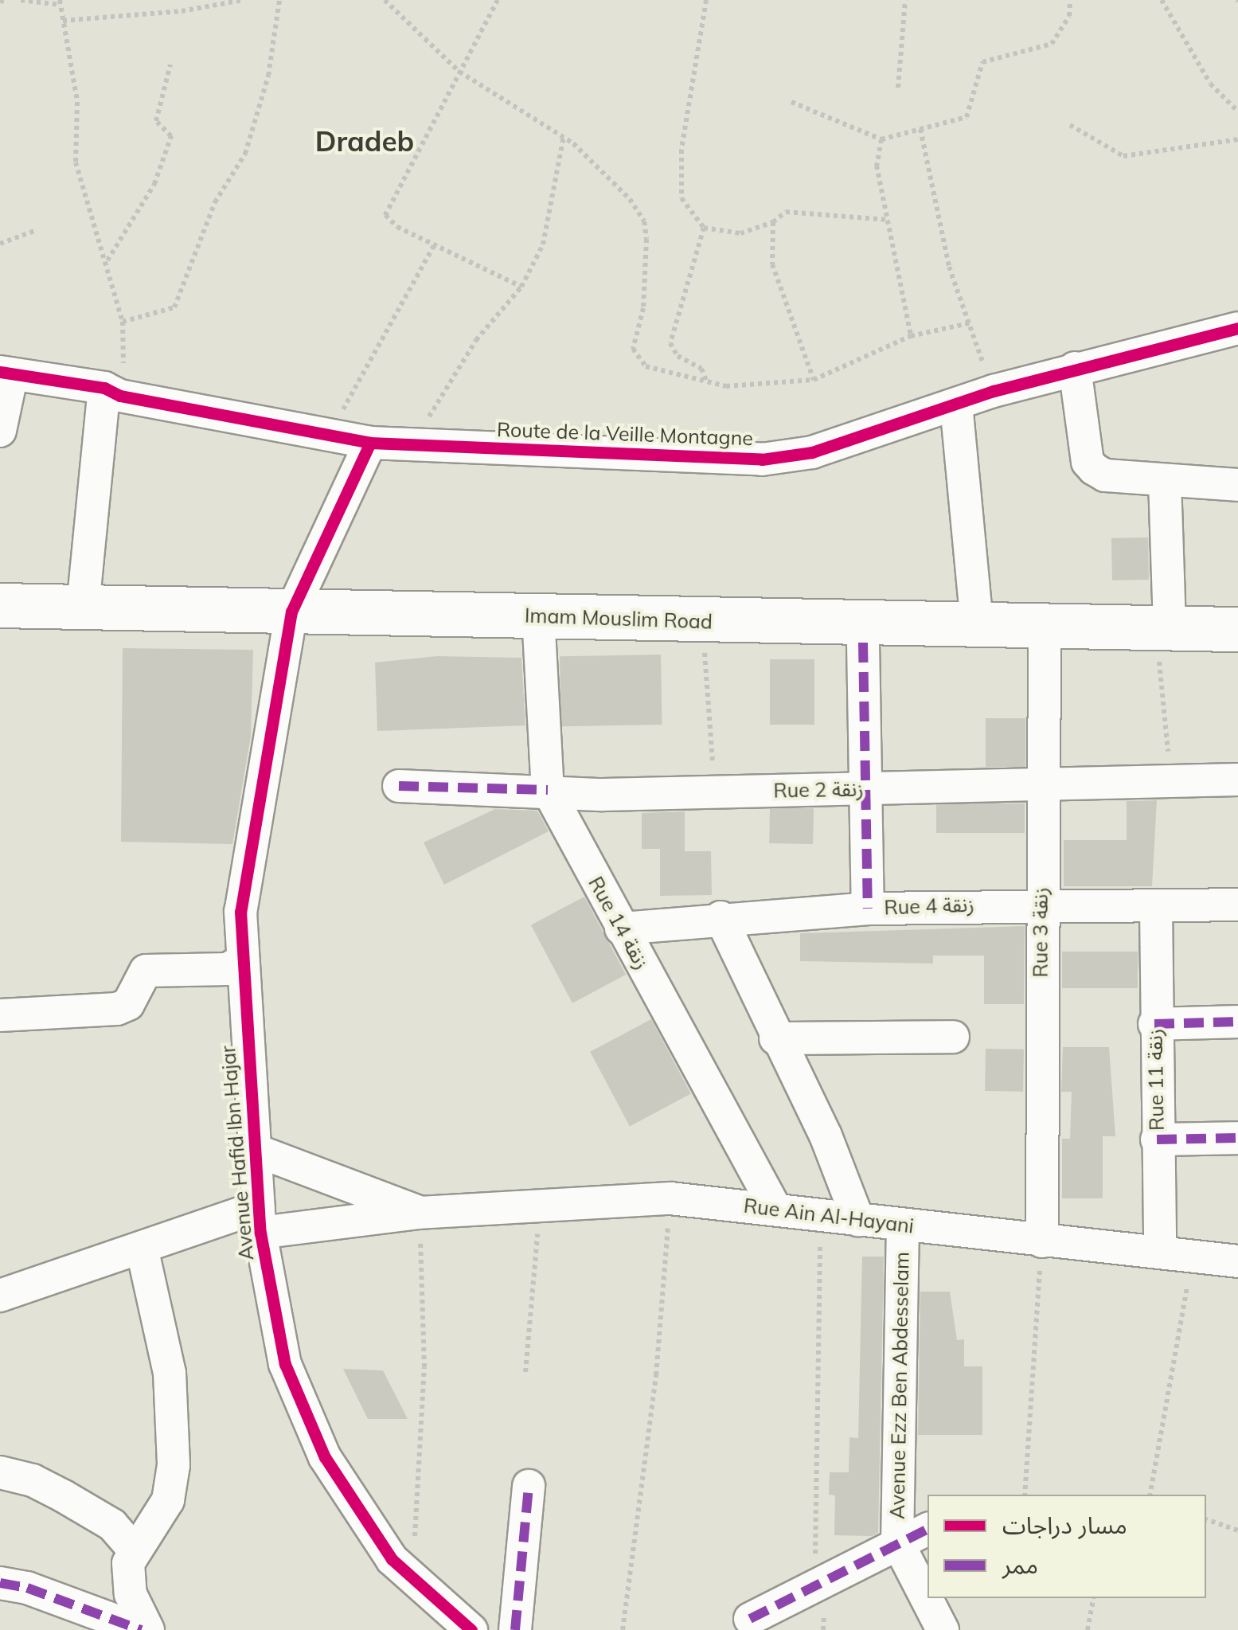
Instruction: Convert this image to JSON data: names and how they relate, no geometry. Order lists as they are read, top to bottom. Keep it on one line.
{"streets":{"main road":["Imam Mouslim Road"],"street":["Route de la Veille Montagne","Rue 2 زنقة","Rue 4 زنقة","Rue 14 زنقة","Rue 3 زنقة","Rue 11 زنقة","Avenue Hafid Ibn Hajar","Rue Ain Al-Hayani","Avenue Ezz Ben Abdesselam"]},"crossings":[["Route de la Veille Montagne","Avenue Hafid Ibn Hajar"],["Imam Mouslim Road","Rue 14 زنقة"],["Imam Mouslim Road","Rue 3 زنقة"],["Imam Mouslim Road","Avenue Hafid Ibn Hajar"],["Rue 2 زنقة","Rue 14 زنقة"],["Rue 2 زنقة","Rue 3 زنقة"],["Rue 4 زنقة","Rue 14 زنقة"],["Rue 4 زنقة","Rue 3 زنقة"],["Rue 4 زنقة","Rue 11 زنقة"],["Rue 14 زنقة","Rue Ain Al-Hayani"],["Rue 3 زنقة","Rue Ain Al-Hayani"],["Rue 11 زنقة","Rue Ain Al-Hayani"],["Avenue Hafid Ibn Hajar","Rue Ain Al-Hayani"],["Rue Ain Al-Hayani","Avenue Ezz Ben Abdesselam"]],"districts":["Dradeb"],"legend":["مسار دراجات","ممر"]}
